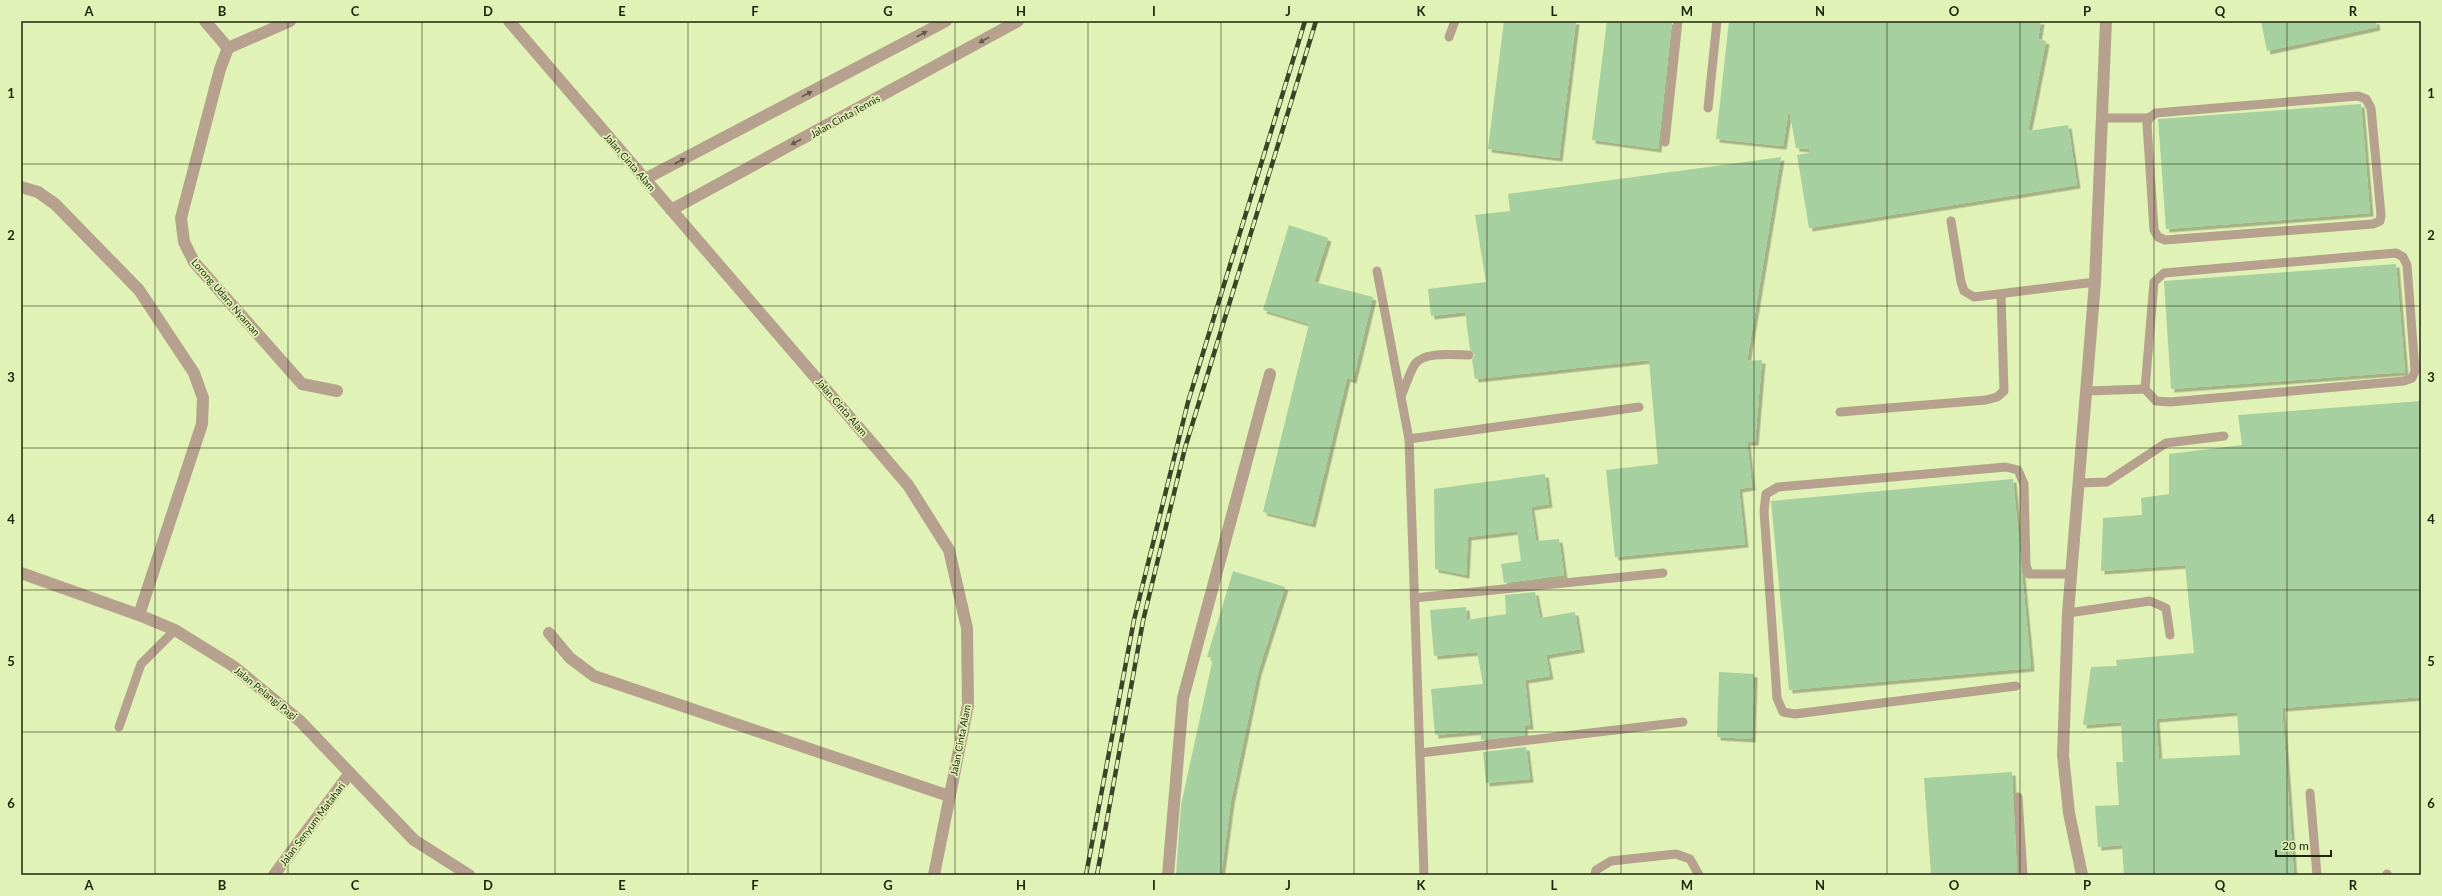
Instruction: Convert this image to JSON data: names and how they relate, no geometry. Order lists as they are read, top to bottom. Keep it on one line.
{"streets":{"street":["Jalan Cinta Tennis","Jalan Cinta Alam","Lorong Udara Nyaman","Jalan Pelangi Pagi","Jalan Senyum Matahari"]},"crossings":[["Jalan Cinta Tennis","Jalan Cinta Alam"],["Jalan Pelangi Pagi","Jalan Senyum Matahari"]],"scale_bar":"20 m","grid":{"columns":["A","B","C","D","E","F","G","H","I","J","K","L","M","N","O","P","Q","R"],"rows":["1","2","3","4","5","6"]}}
